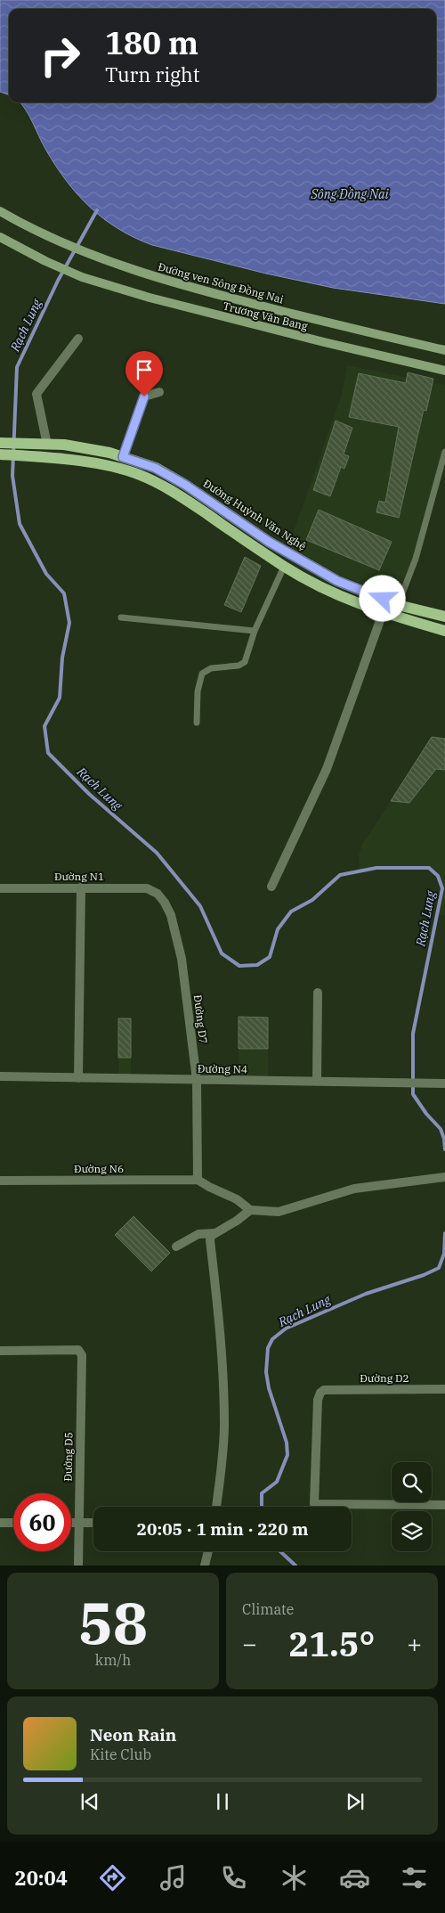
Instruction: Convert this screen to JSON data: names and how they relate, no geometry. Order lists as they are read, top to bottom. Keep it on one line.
{"streets":{"main road":["Đường ven Sông Đồng Nai","Trương Văn Bang","Đường Huỳnh Văn Nghệ"],"street":["Đường N1","Đường D7","Đường N4","Đường N6","Đường D2","Đường D5"]},"crossings":[["Đường N1","Đường D7"],["Đường D7","Đường N4"],["Đường D7","Đường N6"]],"water":["Sông Đồng Nai","Rạch Lung"],"page":{"turn":["180 m","Turn right"],"limit":"60","trip":"20:05 · 1 min · 220 m","tile":[["58","km/h"],"Climate"],"heat":["−","21.5°","+"],"song":["Neon Rain","Kite Club"],"tabs":"20:04"}}
